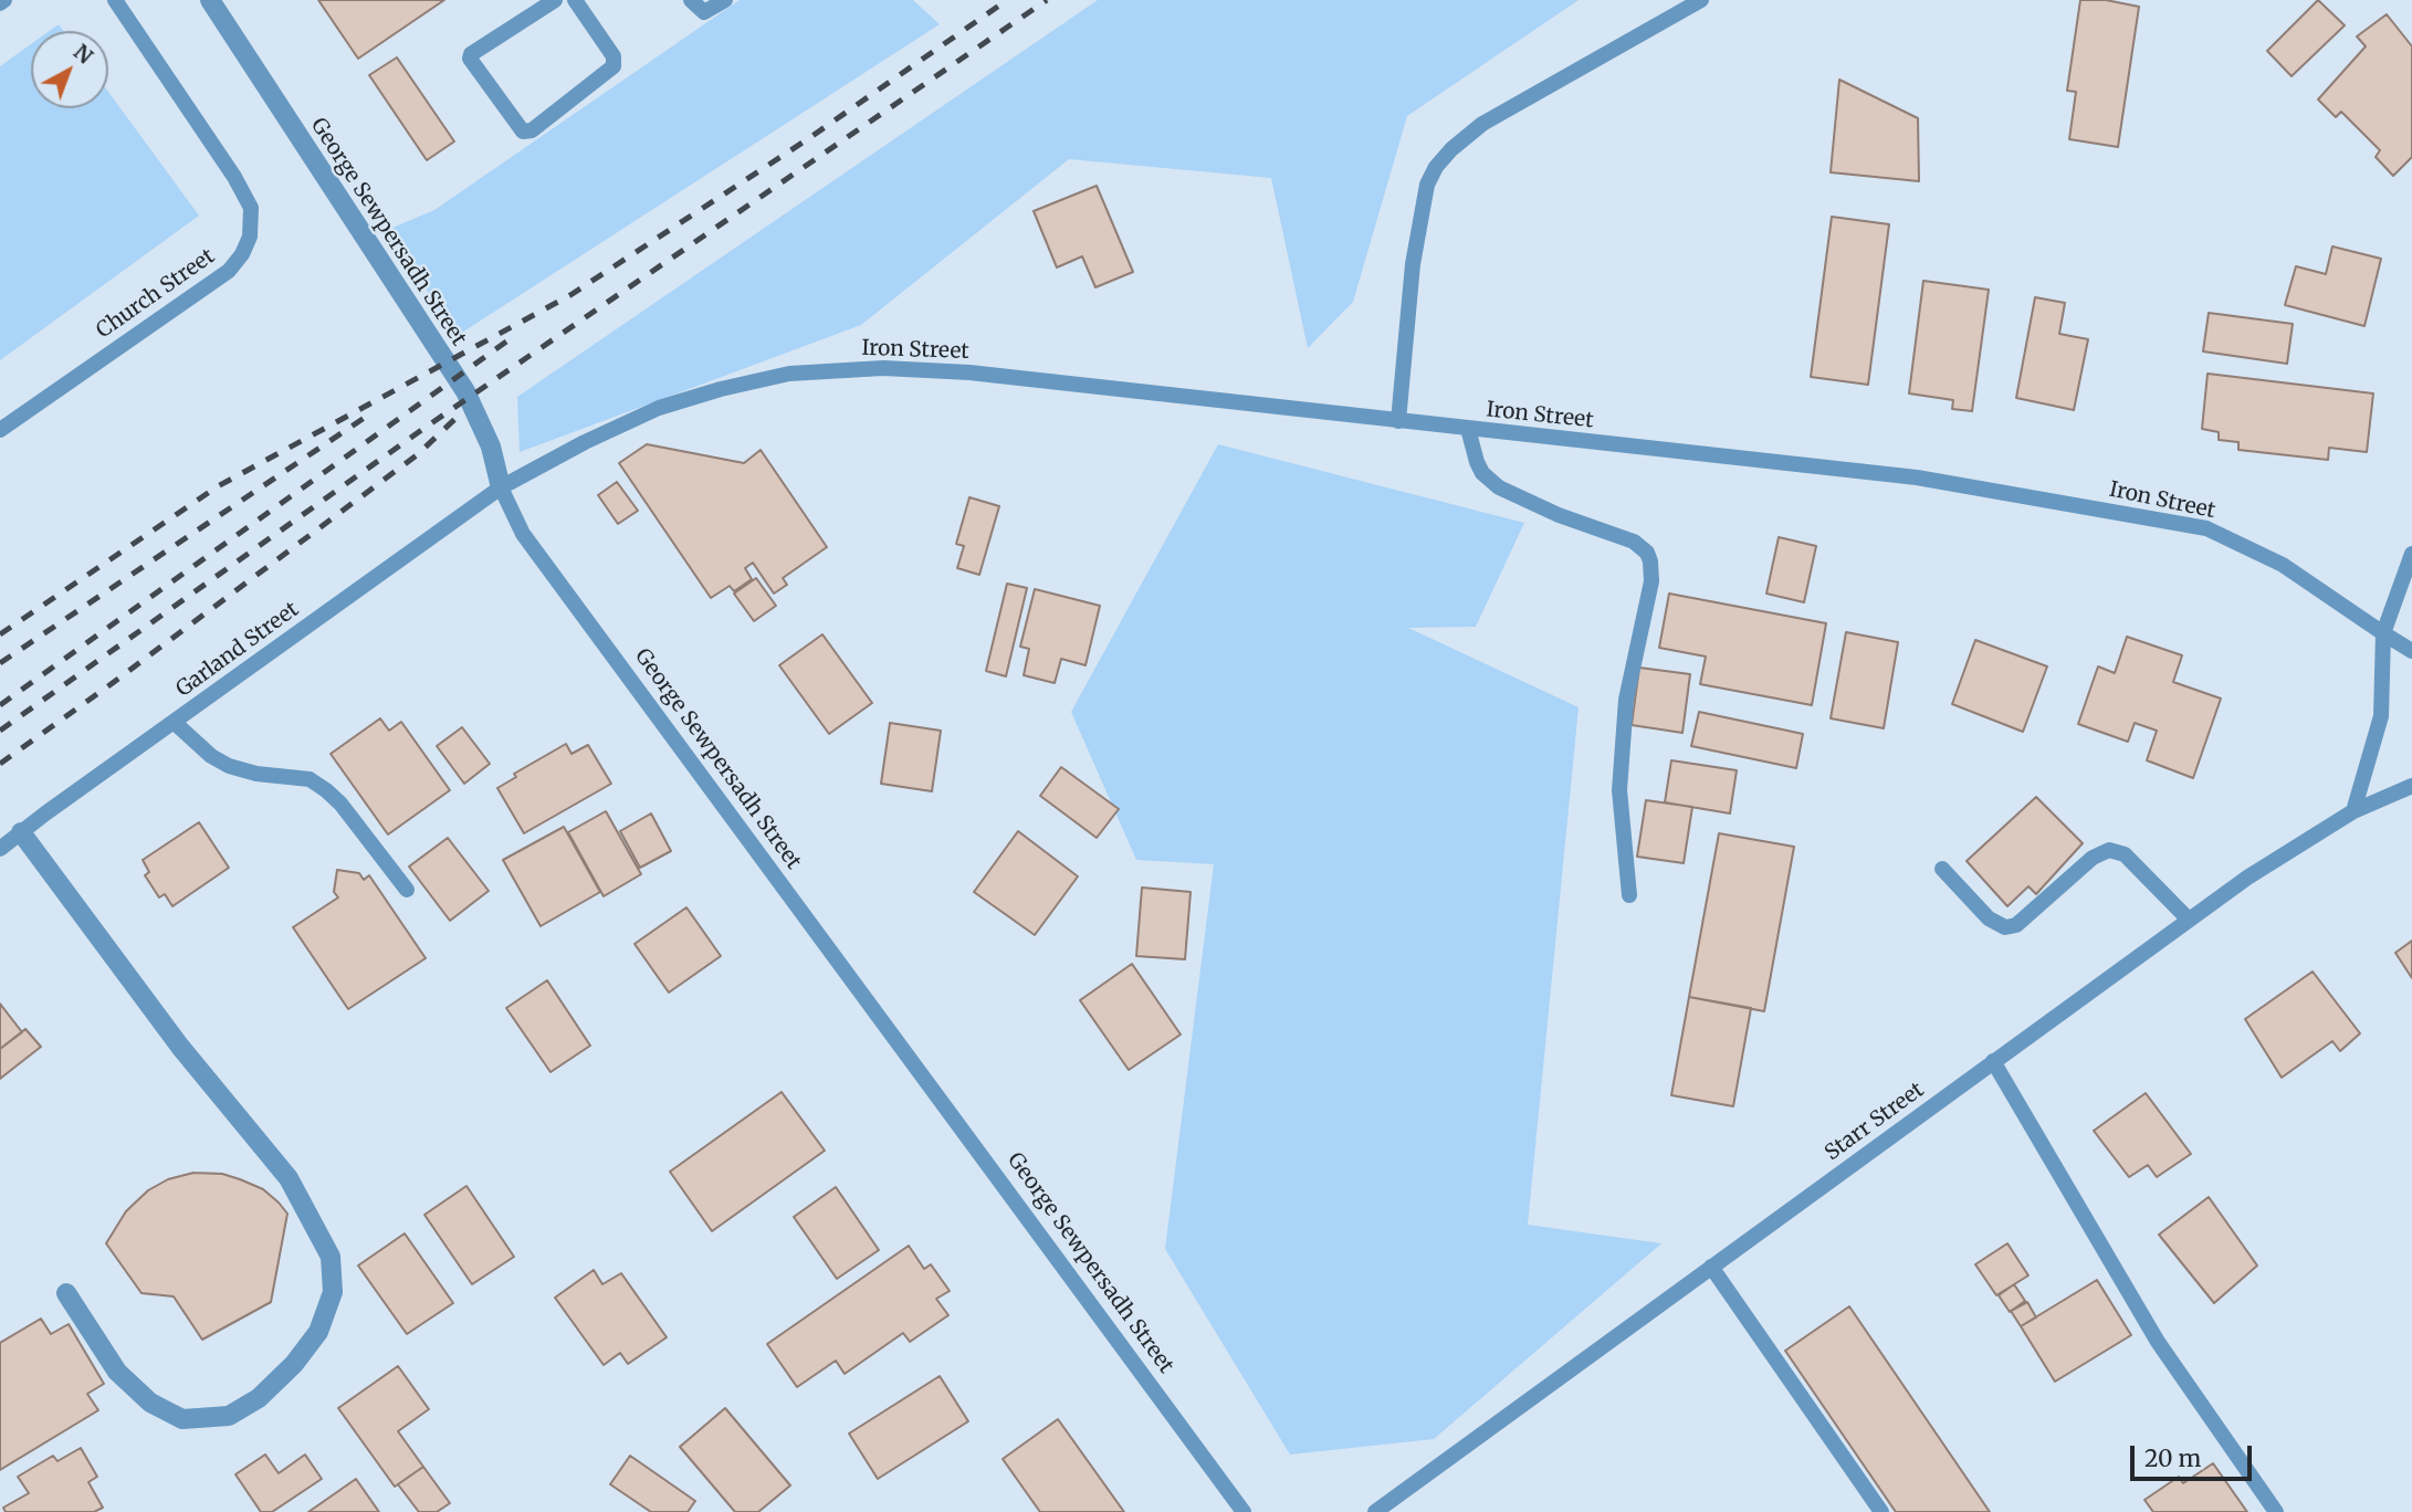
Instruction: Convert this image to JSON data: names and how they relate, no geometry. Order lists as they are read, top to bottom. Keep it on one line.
{"streets":{"street":["George Sewpersadh Street"],"lane":["Church Street","Iron Street","Garland Street","Starr Street"]},"crossings":[["George Sewpersadh Street","Iron Street"],["George Sewpersadh Street","Garland Street"],["Iron Street","Garland Street"]],"scale_bar":"20 m","north":"top right"}
